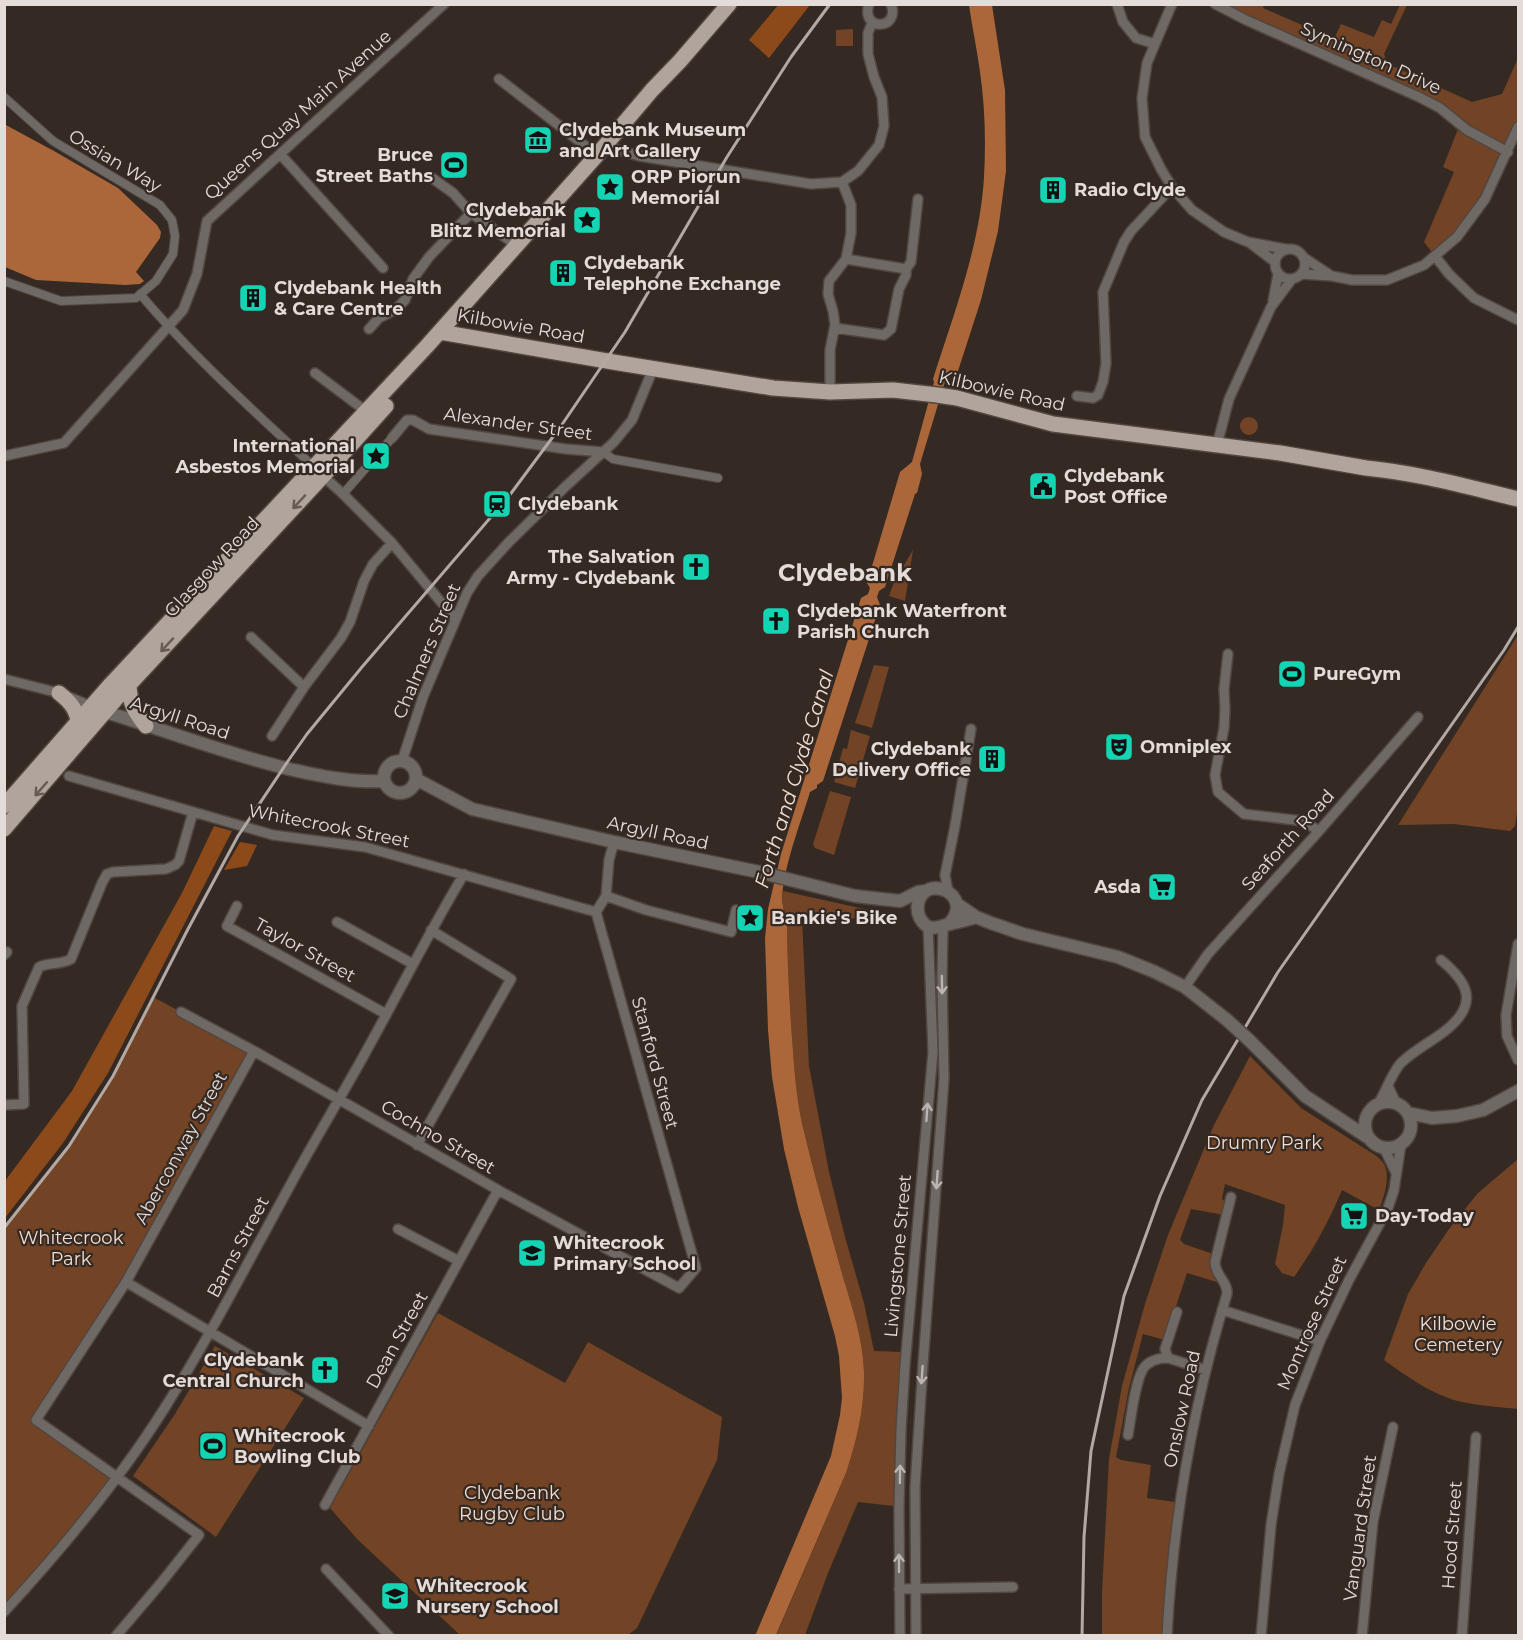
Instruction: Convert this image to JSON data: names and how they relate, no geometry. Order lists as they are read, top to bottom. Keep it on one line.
{"streets":{"main road":["Kilbowie Road","Glasgow Road"],"street":["Symington Drive","Queens Quay Main Avenue","Ossian Way","Alexander Street","Chalmers Street","Argyll Road","Whitecrook Street","Seaforth Road","Taylor Street","Stanford Street","Cochno Street","Aberconway Street","Barns Street","Livingstone Street","Montrose Street","Dean Street","Onslow Road","Vanguard Street","Hood Street"]},"crossings":[["Kilbowie Road","Glasgow Road"],["Kilbowie Road","Chalmers Street"],["Alexander Street","Chalmers Street"],["Glasgow Road","Argyll Road"],["Glasgow Road","Whitecrook Street"],["Chalmers Street","Argyll Road"],["Argyll Road","Livingstone Street"],["Whitecrook Street","Stanford Street"],["Whitecrook Street","Barns Street"],["Taylor Street","Barns Street"],["Stanford Street","Cochno Street"],["Cochno Street","Aberconway Street"],["Cochno Street","Barns Street"],["Cochno Street","Dean Street"],["Aberconway Street","Barns Street"]],"districts":["Clydebank"],"water":["Forth and Clyde Canal"],"parks":["Drumry Park","Whitecrook Park","Kilbowie Cemetery","Clydebank Rugby Club"],"places":{"museum":["Clydebank Museum and Art Gallery"],"sports":["Bruce Street Baths","PureGym","Whitecrook Bowling Club"],"place":["ORP Piorun Memorial","Clydebank Blitz Memorial","International Asbestos Memorial","Bankie's Bike"],"building":["Radio Clyde","Clydebank Telephone Exchange","Clydebank Health & Care Centre","Clydebank Delivery Office"],"public building":["Clydebank Post Office"],"station":["Clydebank"],"church":["The Salvation Army - Clydebank","Clydebank Waterfront Parish Church","Clydebank Central Church"],"theatre":["Omniplex"],"supermarket":["Asda","Day-Today"],"school or university":["Whitecrook Primary School","Whitecrook Nursery School"]}}
